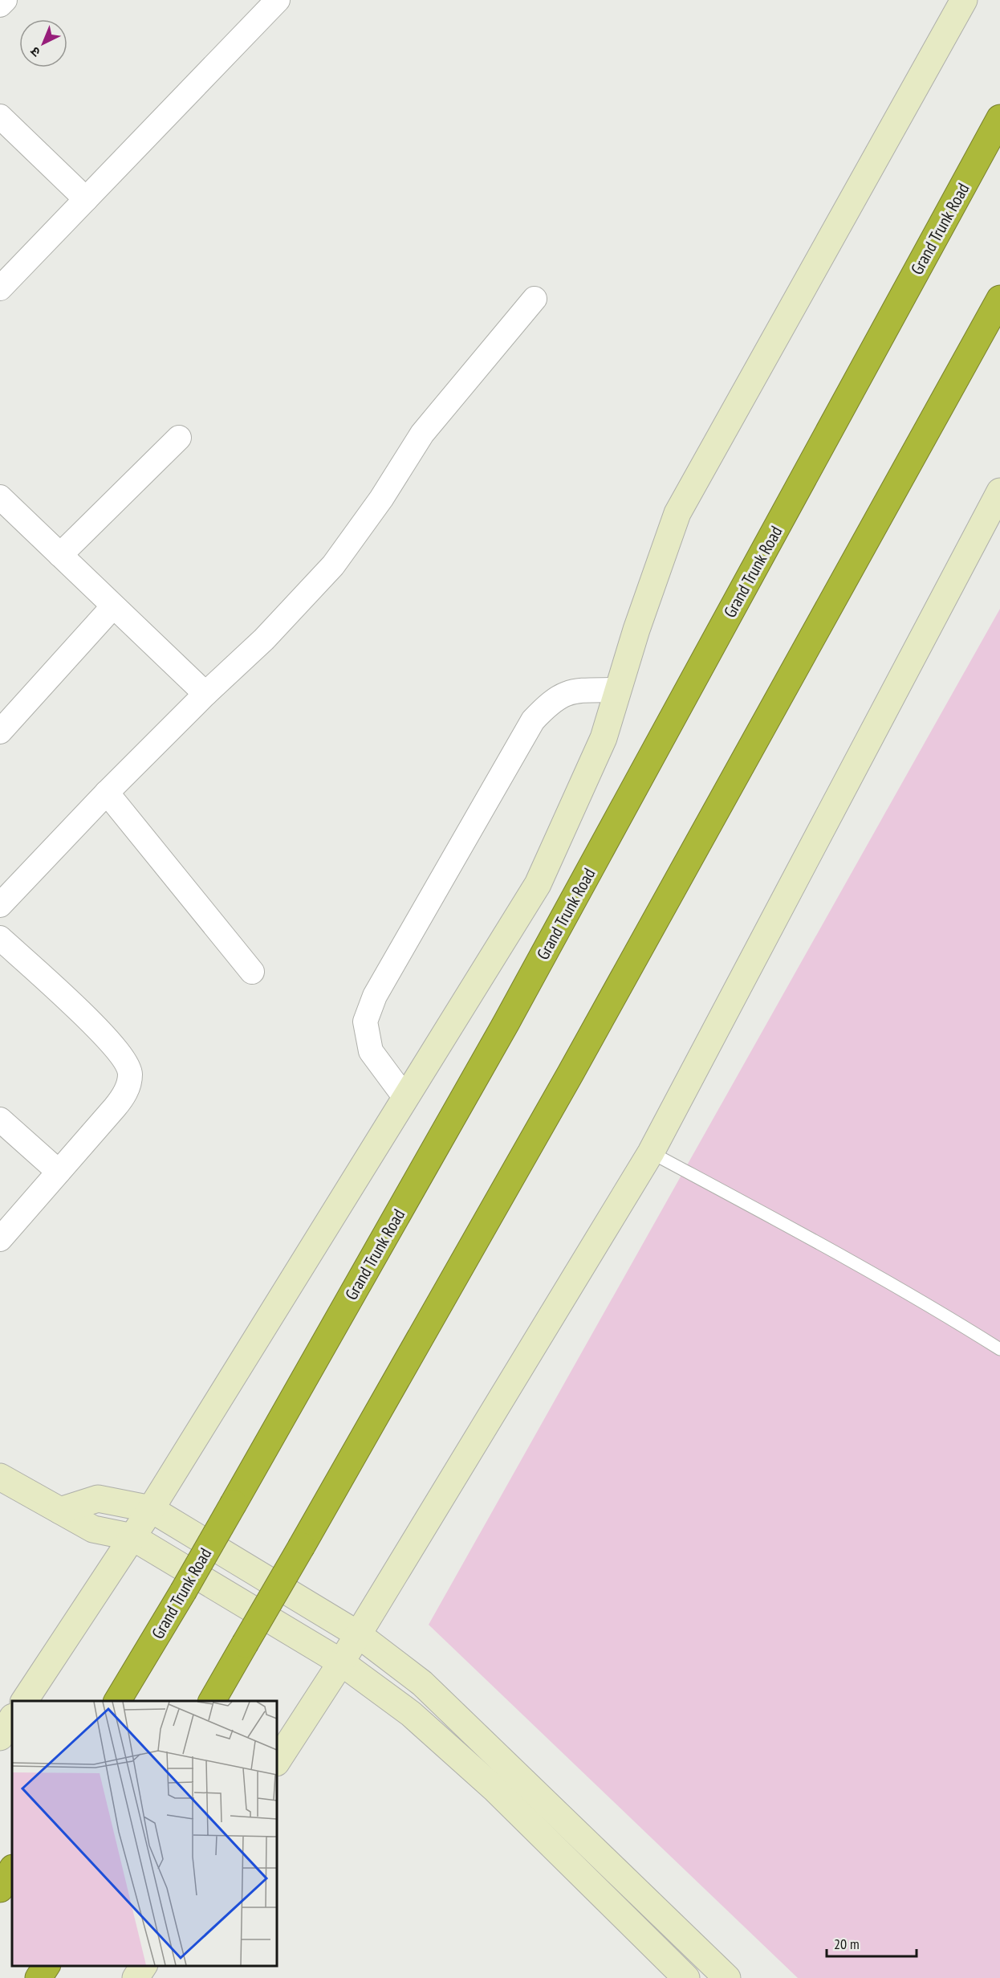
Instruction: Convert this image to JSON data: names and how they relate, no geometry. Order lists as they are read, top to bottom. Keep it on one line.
{"streets":{"highway":["Grand Trunk Road"]},"scale_bar":"20 m","north":"bottom left"}
